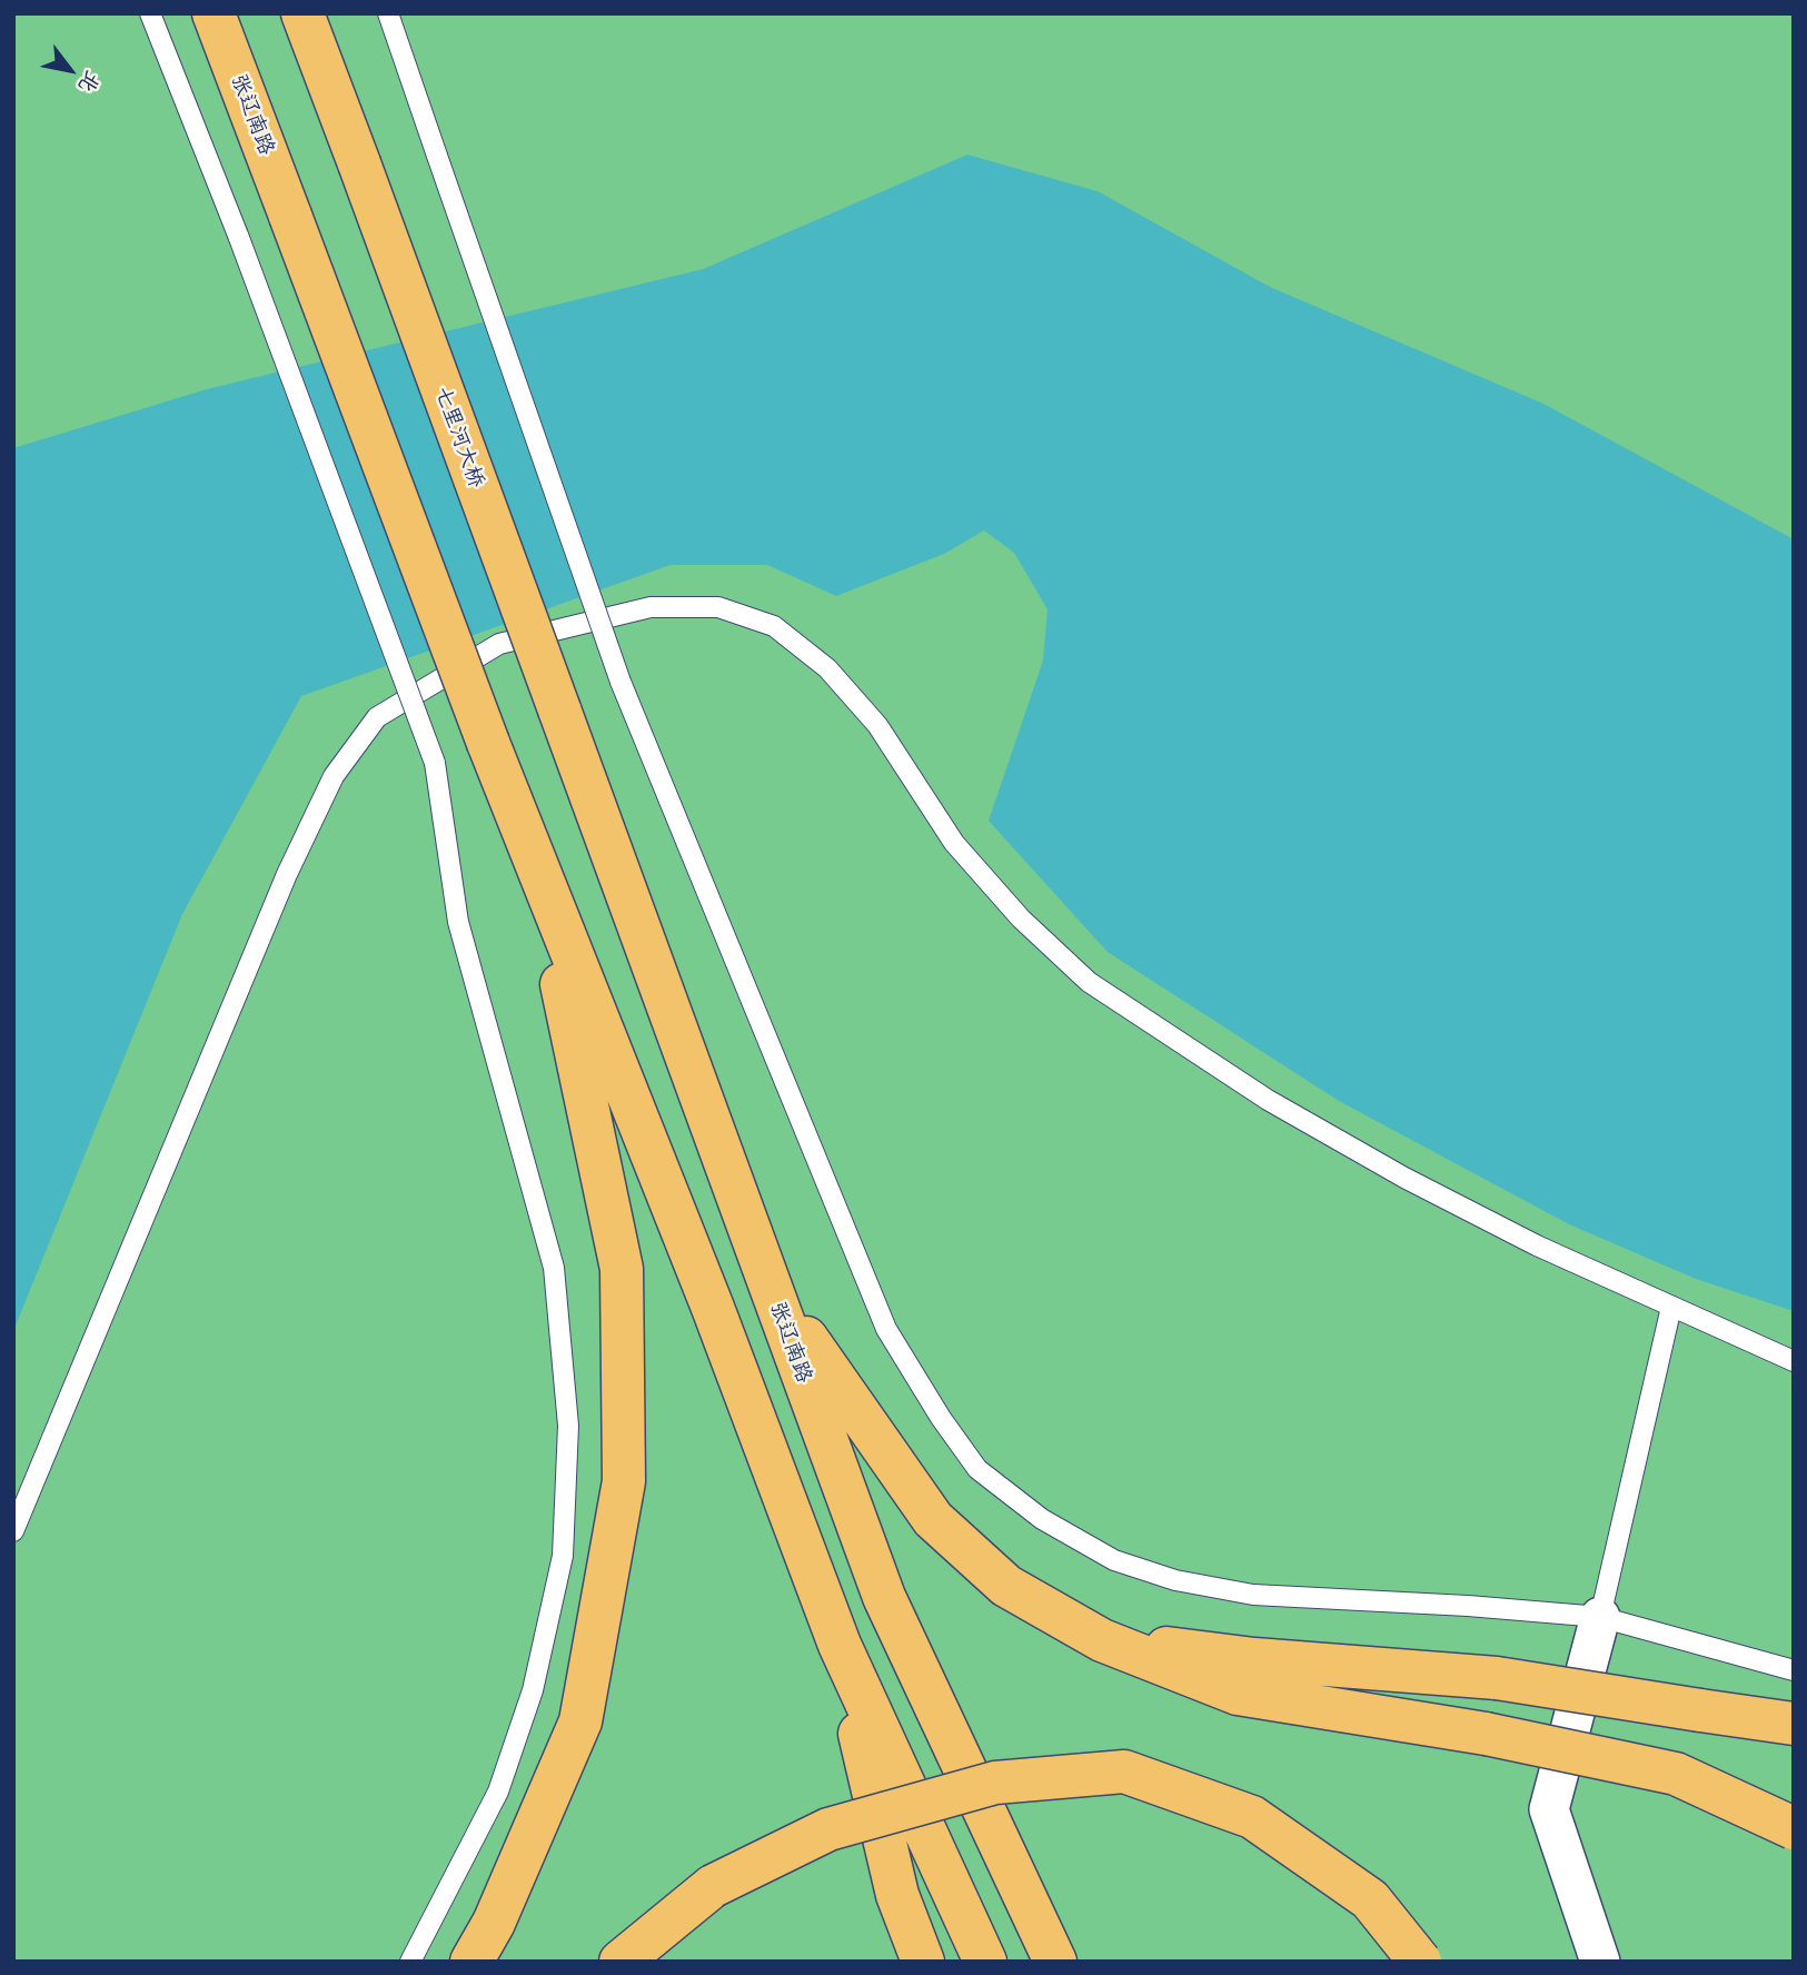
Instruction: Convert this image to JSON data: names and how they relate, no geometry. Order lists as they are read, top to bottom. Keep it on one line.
{"streets":{"main road":["张辽南路","七里河大桥"]},"crossings":[["张辽南路","七里河大桥"]],"north":"bottom right"}
